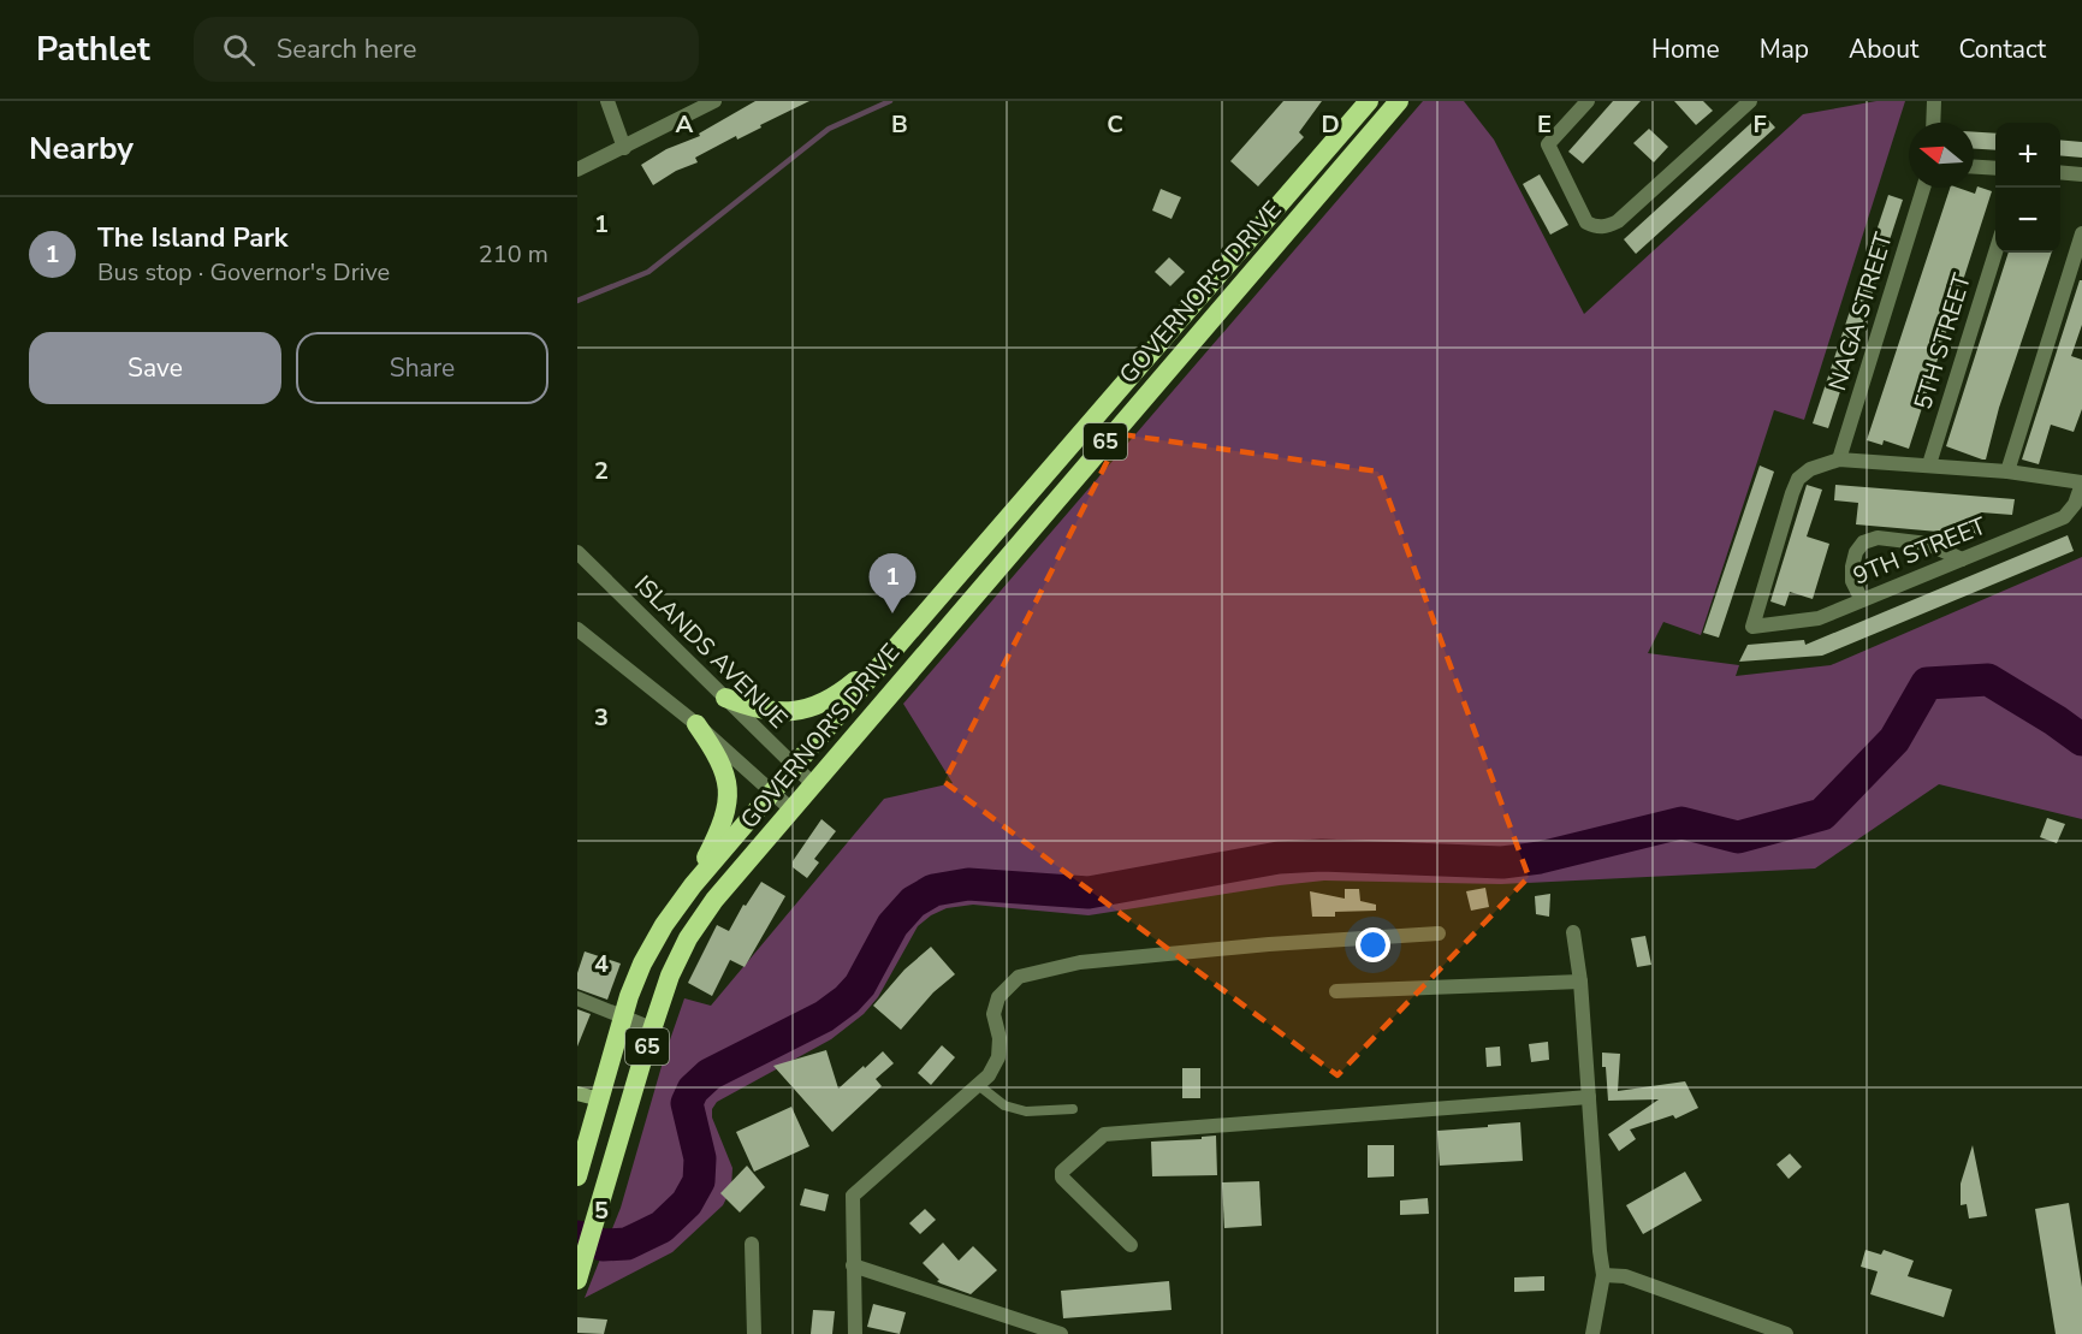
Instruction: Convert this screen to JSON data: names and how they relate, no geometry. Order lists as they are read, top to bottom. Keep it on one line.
{"streets":{"highway":["GOVERNOR'S DRIVE","65"],"street":["NAGA STREET","5TH STREET","9TH STREET","ISLANDS AVENUE"]},"crossings":[["GOVERNOR'S DRIVE","ISLANDS AVENUE"],["NAGA STREET","9TH STREET"]],"north":"left","page":{"header":"Pathlet","search":"Search here","nav":["Home","Map","About","Contact"],"heading":"Nearby","map_buttons":["+","−"],"list":[{"mark":"1","name":"The Island Park","note":"Bus stop · Governor's Drive","value":"210 m"}],"buttons":["Save","Share"],"pins":"1"},"grid":{"columns":["A","B","C","D","E","F"],"rows":["1","2","3","4","5"]}}
